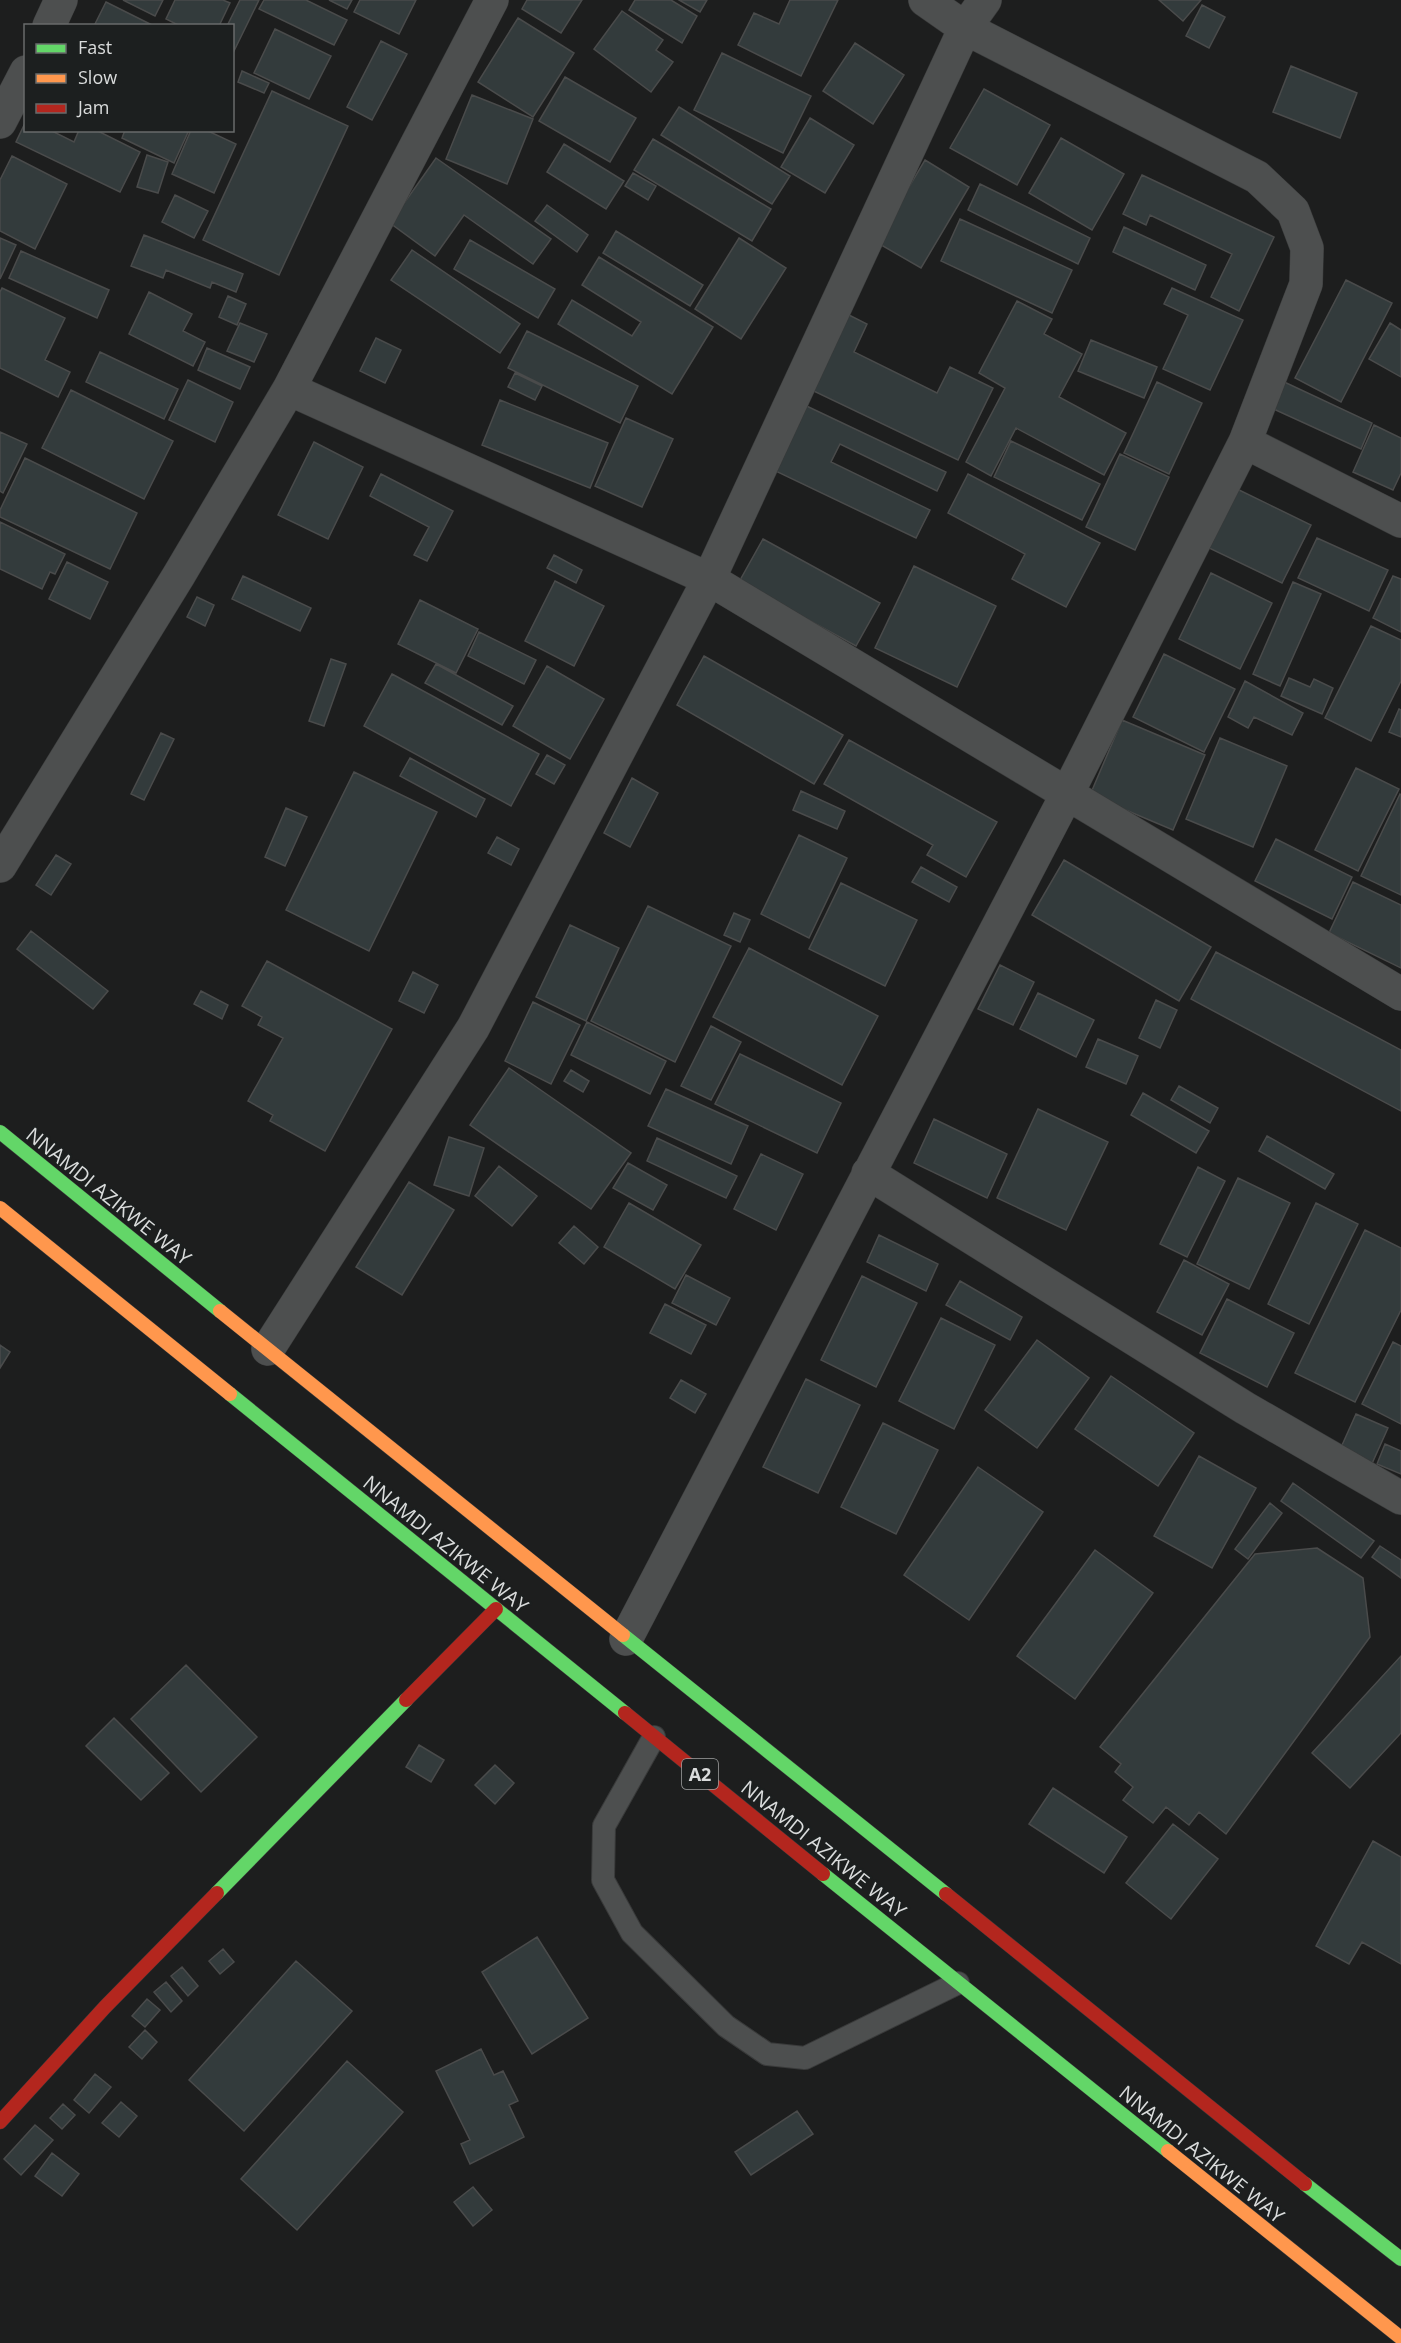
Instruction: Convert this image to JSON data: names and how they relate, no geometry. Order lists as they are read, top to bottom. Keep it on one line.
{"streets":{"main road":["NNAMDI AZIKWE WAY","A2"]},"legend":["Fast","Slow","Jam"]}
